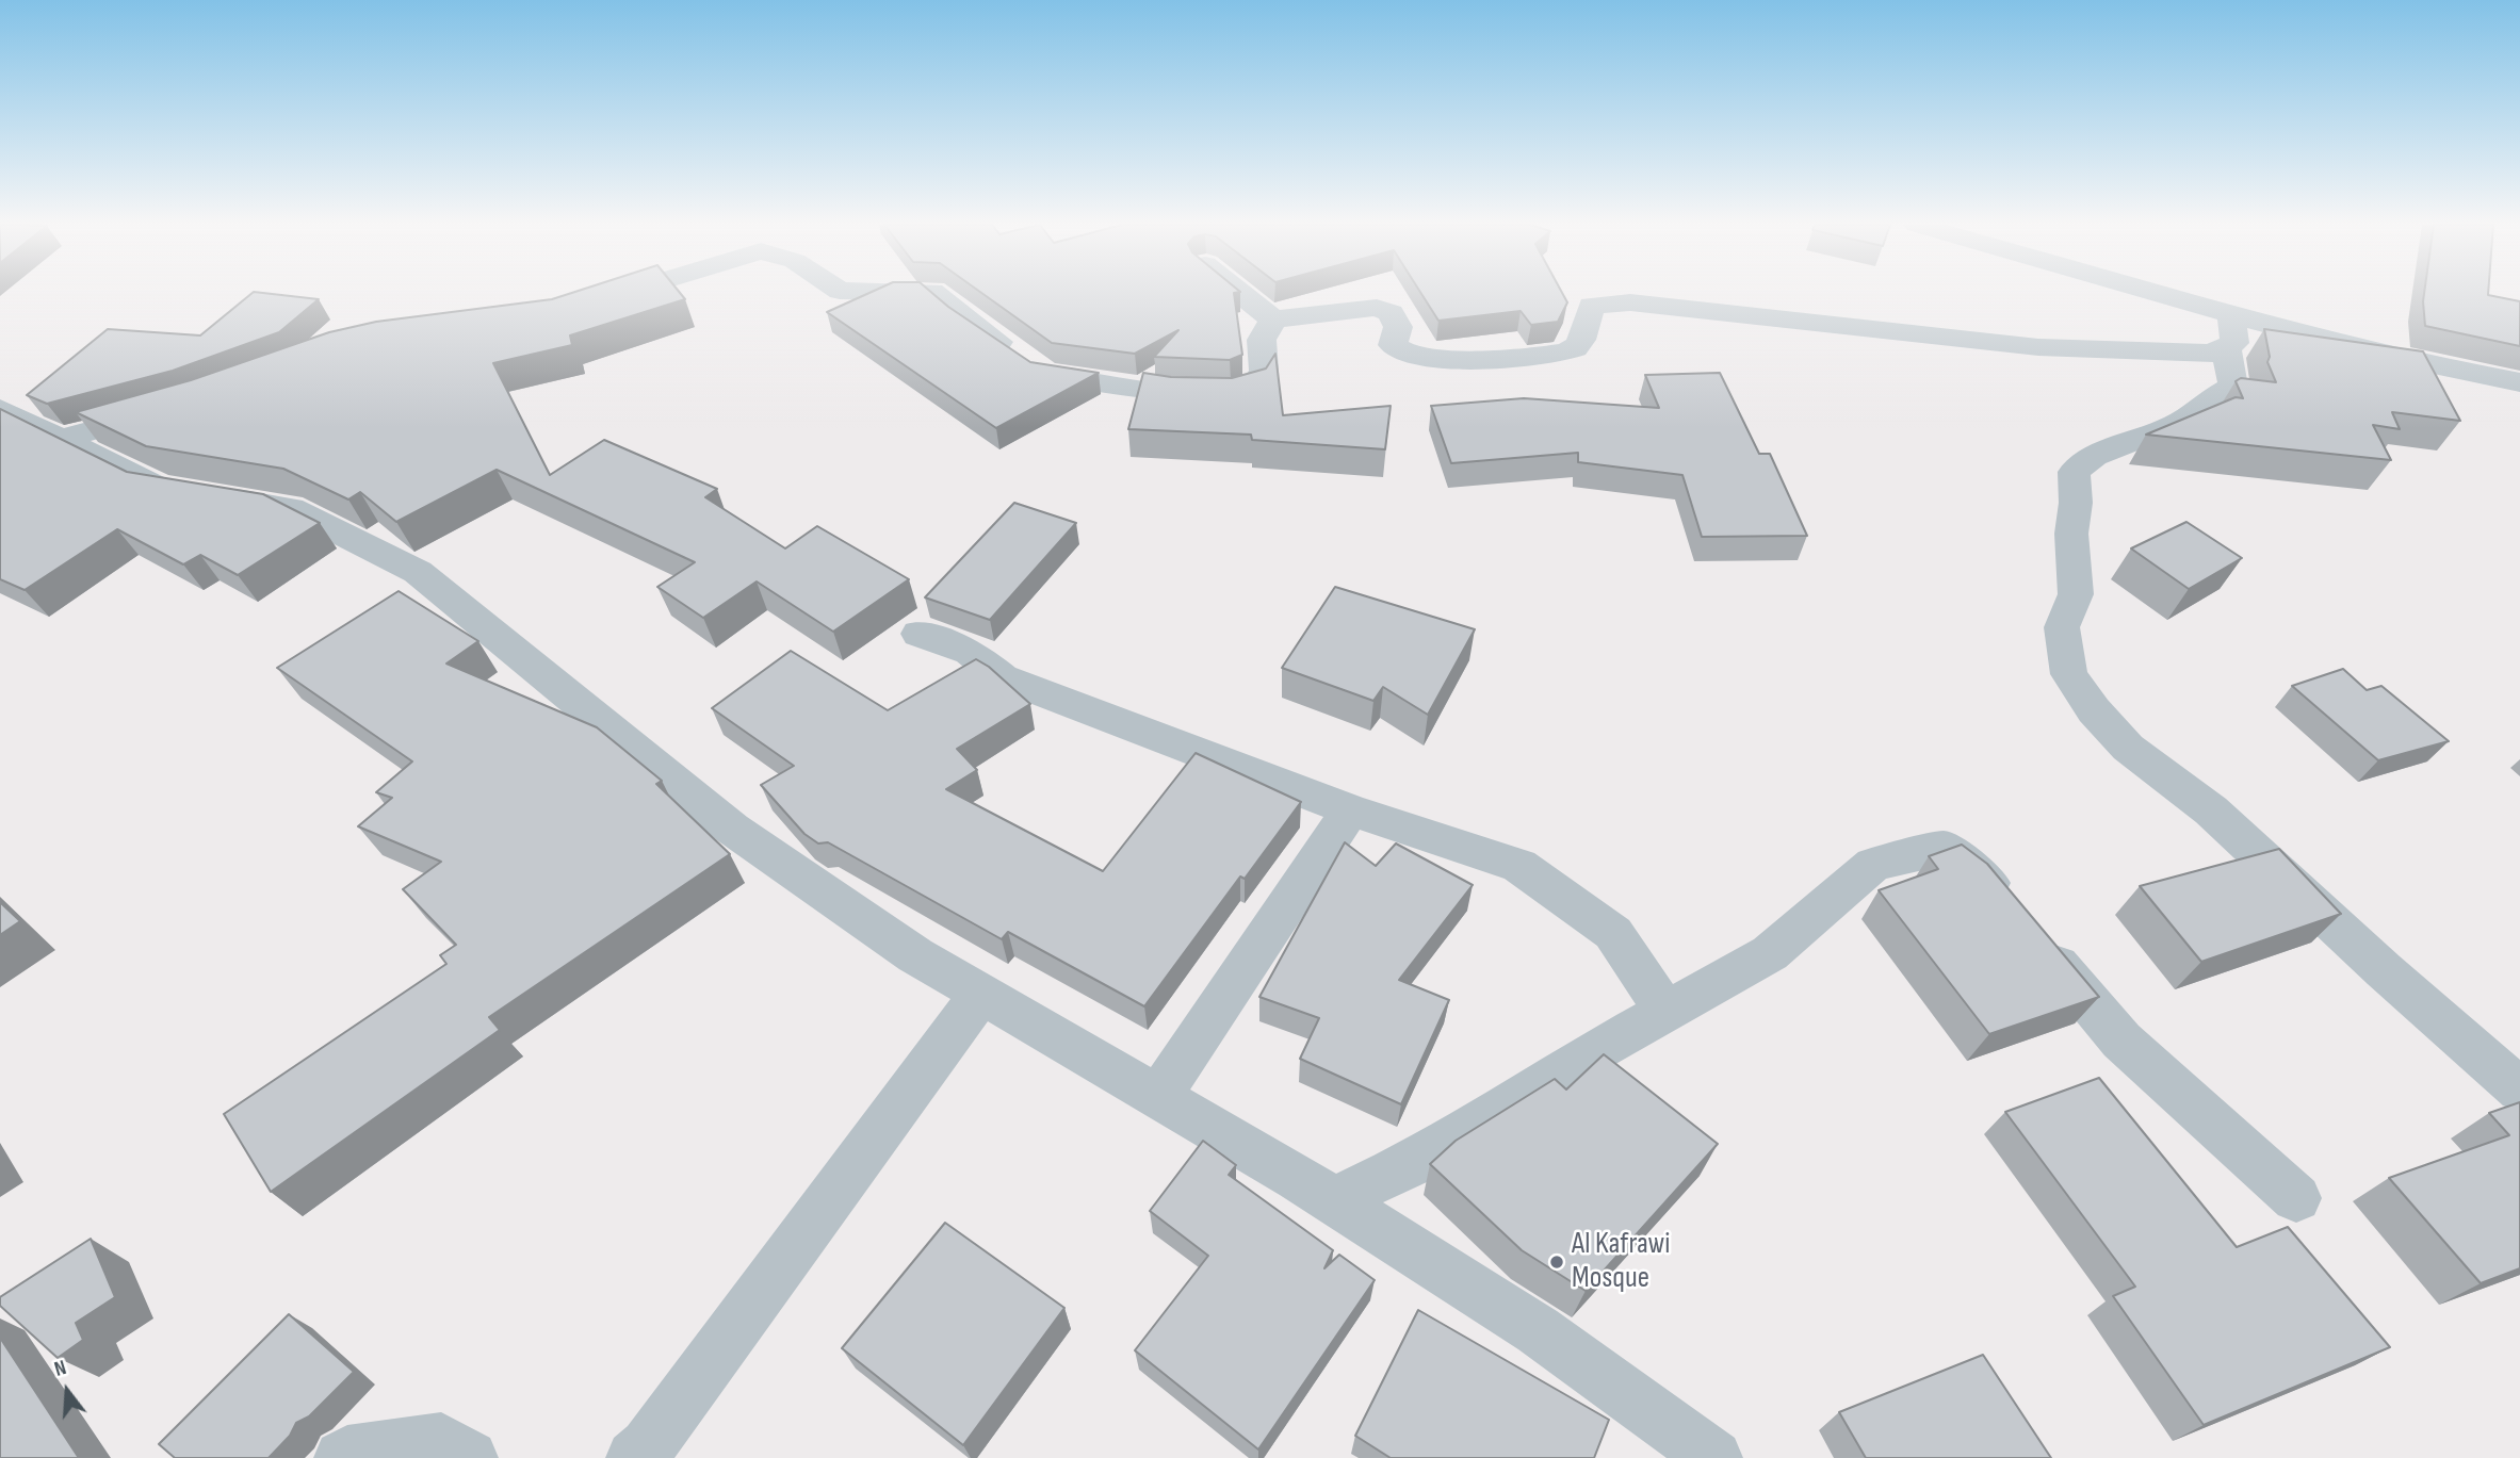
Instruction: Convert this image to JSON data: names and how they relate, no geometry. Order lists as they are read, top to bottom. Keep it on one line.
{"places":["Al Kafrawi Mosque"],"north":"top"}
